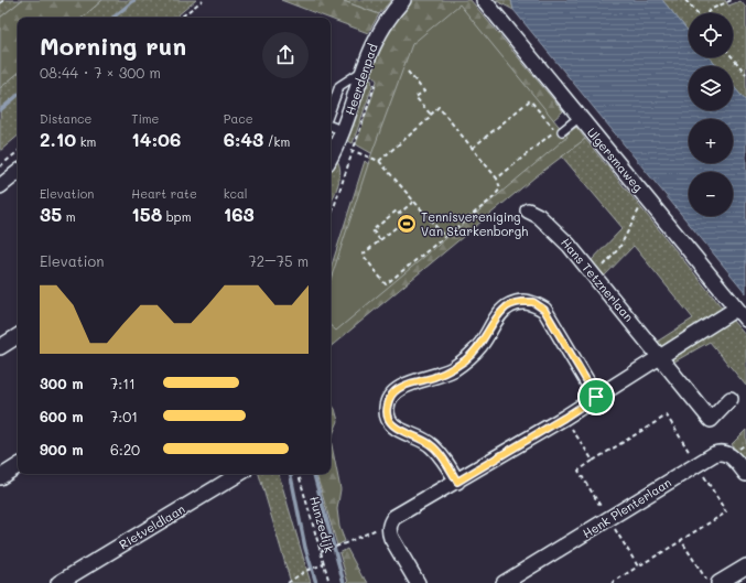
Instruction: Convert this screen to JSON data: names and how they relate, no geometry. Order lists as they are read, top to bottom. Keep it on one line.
{"streets":{"street":["Heerdenpad","Ulgersmaweg","Hans Tetznerlaan","Henk Plenterlaan","Rietveldlaan"],"path":["Hunzedijk"]},"places":{"sports":["Tennisvereniging Van Starkenborgh"]},"page":{"map_buttons":["+","−"],"heading":["Morning run","08:44 · 7 × 300 m"],"stats":[["Distance","2.10 km"],["Time","14:06"],["Pace","6:43 /km"],["Elevation","35 m"],["Heart rate","158 bpm"],["kcal","163"]],"chart":["Elevation","72–75 m"],"list":[{"name":"300 m","note":"7:11"},{"name":"600 m","note":"7:01"},{"name":"900 m","note":"6:20"}]}}
